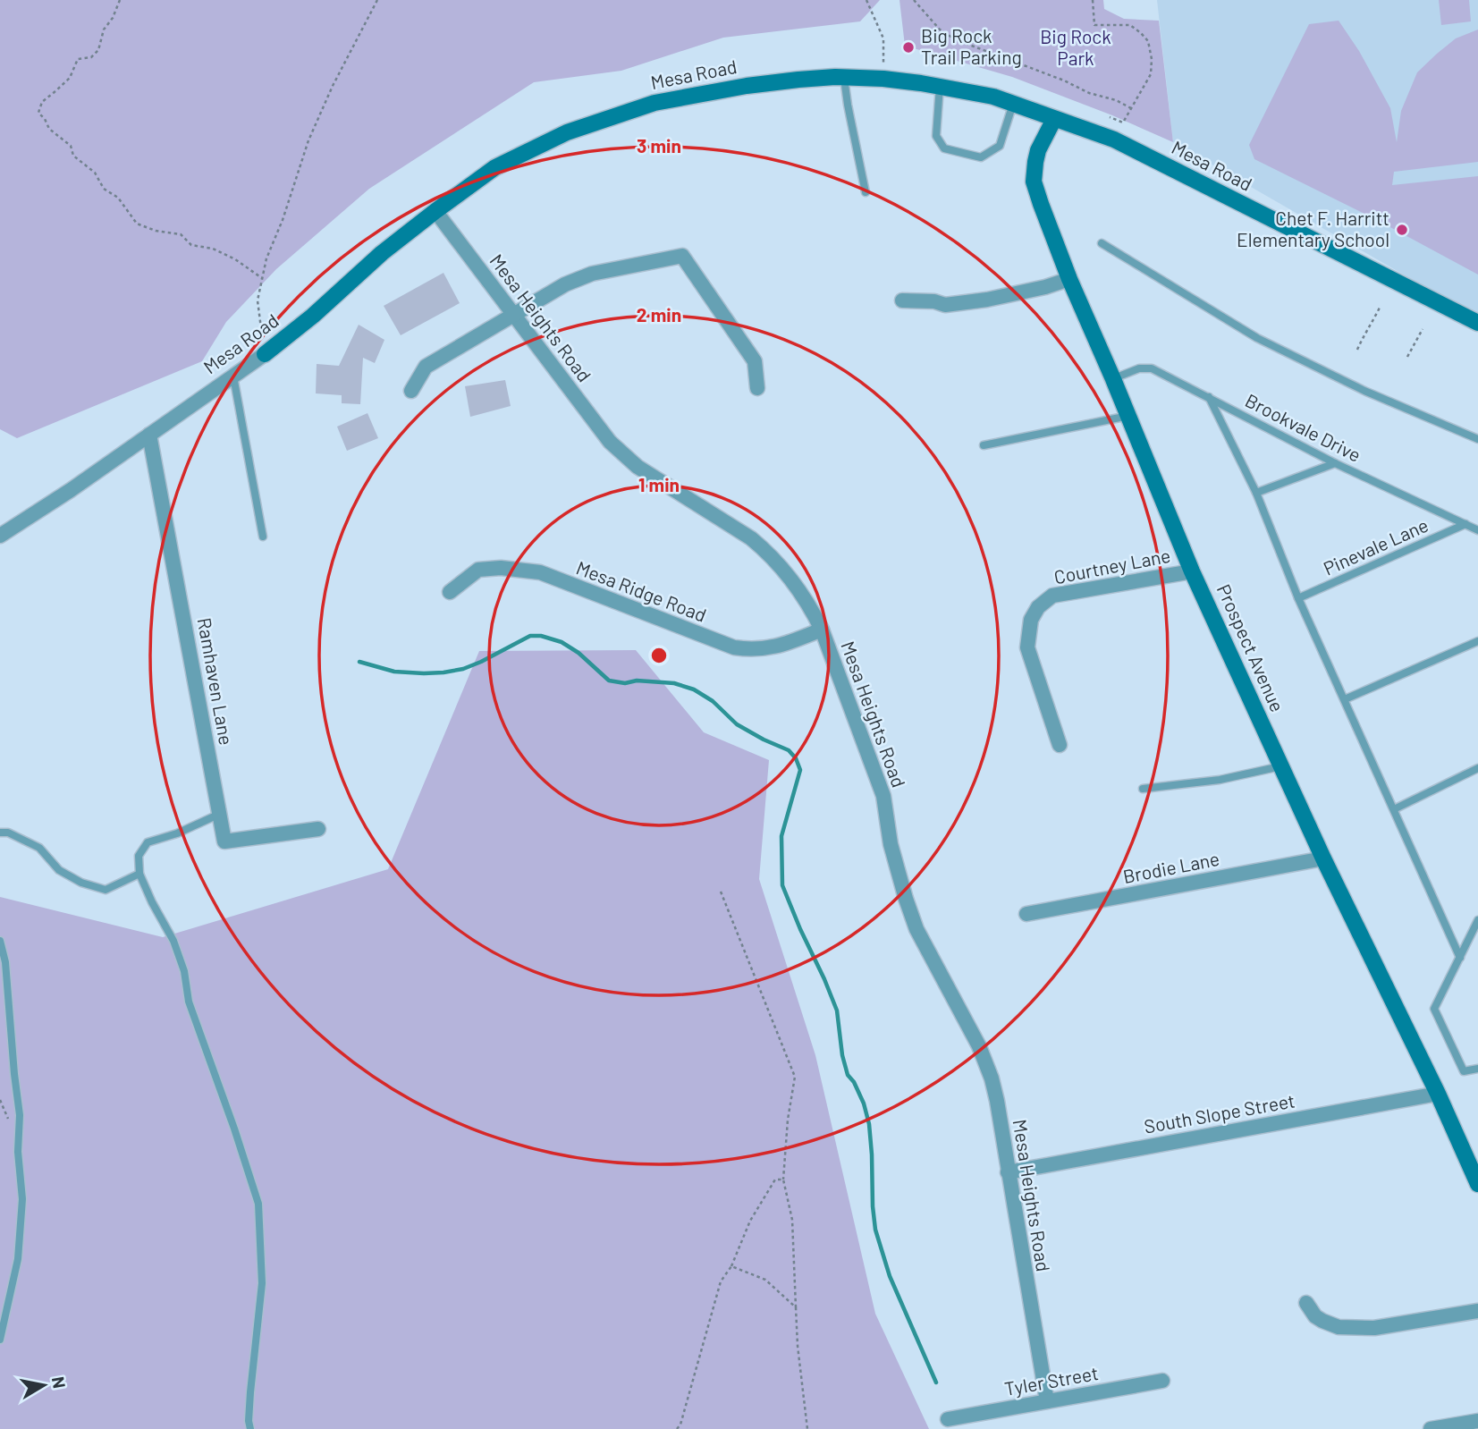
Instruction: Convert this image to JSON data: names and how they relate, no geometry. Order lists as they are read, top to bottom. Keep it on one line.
{"streets":{"street":["Mesa Road","Mesa Heights Road","Courtney Lane","Mesa Ridge Road","Prospect Avenue","Ramhaven Lane","Brodie Lane","South Slope Street","Tyler Street"],"lane":["Brookvale Drive","Pinevale Lane"]},"crossings":[["Mesa Road","Mesa Heights Road"],["Mesa Road","Prospect Avenue"],["Mesa Road","Ramhaven Lane"],["Mesa Heights Road","Mesa Ridge Road"],["Mesa Heights Road","South Slope Street"],["Mesa Heights Road","Tyler Street"],["Brookvale Drive","Pinevale Lane"],["Brookvale Drive","Prospect Avenue"],["Courtney Lane","Prospect Avenue"],["Prospect Avenue","Brodie Lane"],["Prospect Avenue","South Slope Street"]],"parks":["Big Rock Park"],"places":["Big Rock Trail Parking","Chet F. Harritt Elementary School"],"north":"right","rings":["3 min","2 min","1 min"]}
